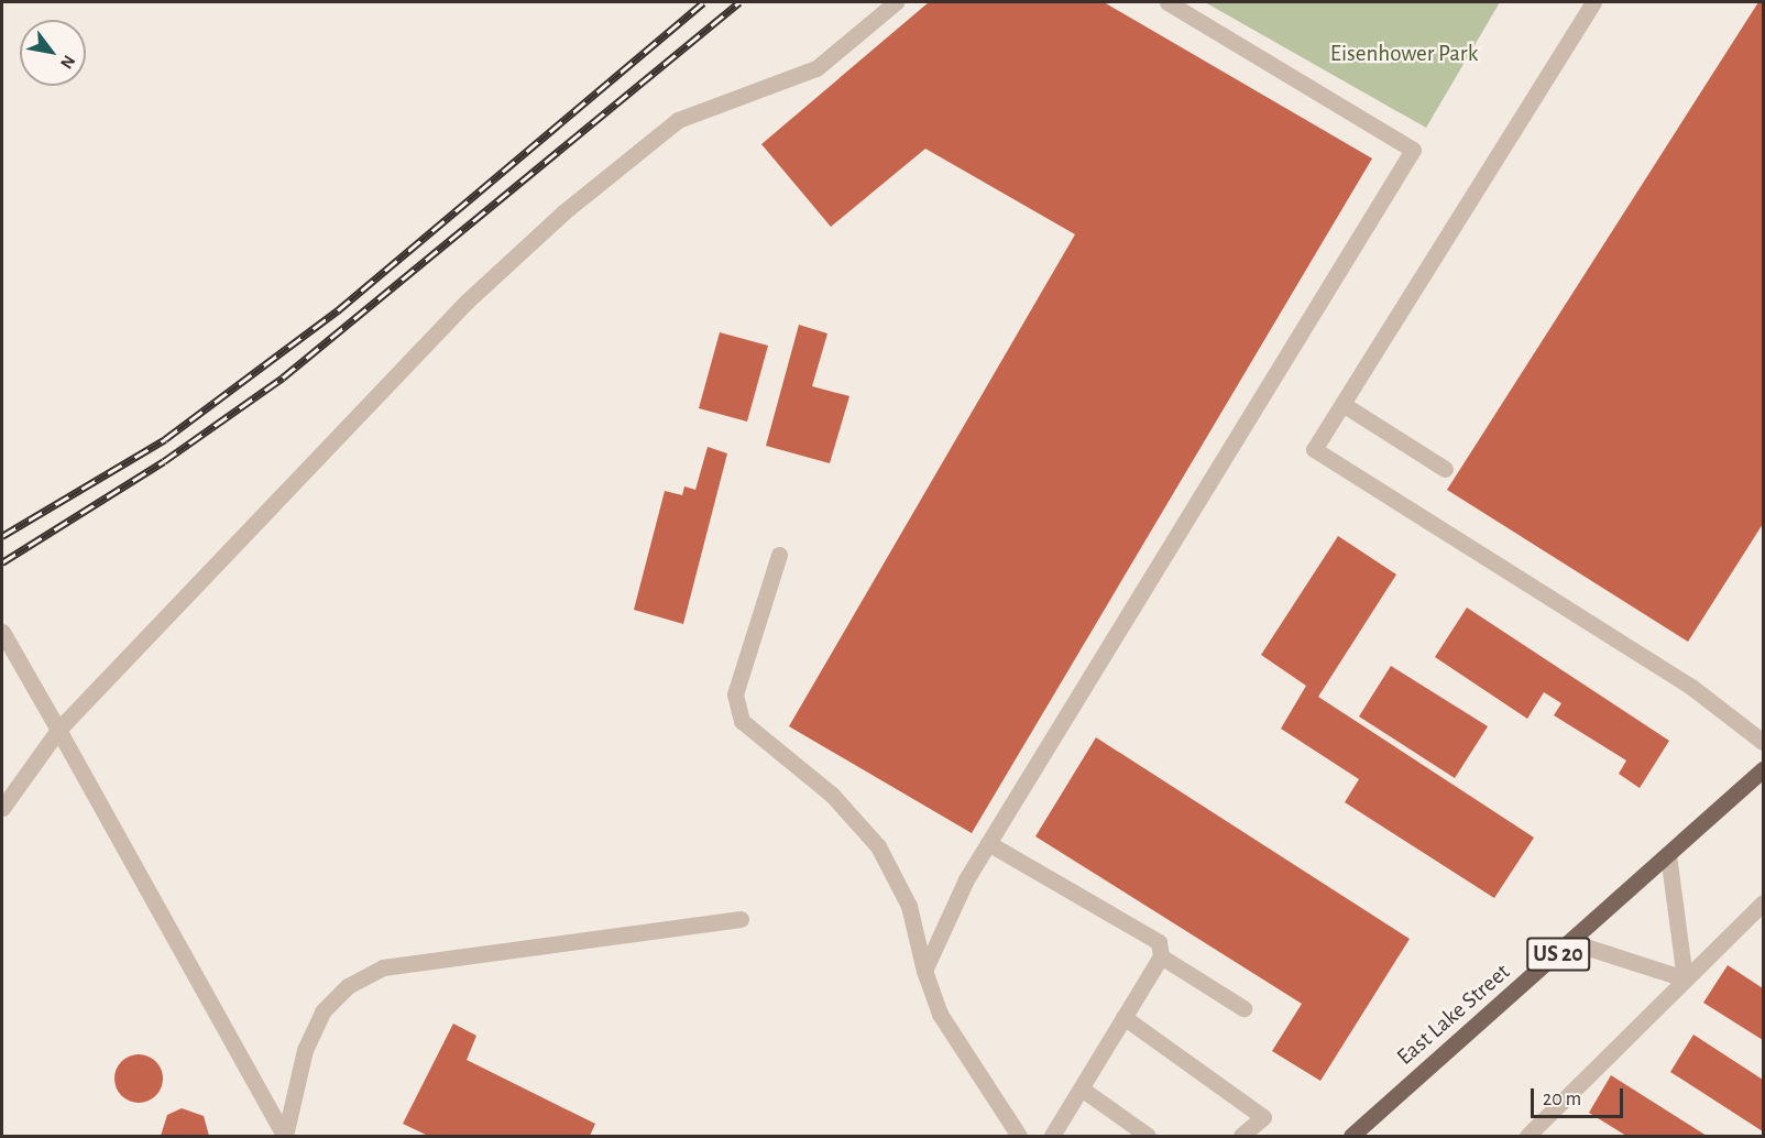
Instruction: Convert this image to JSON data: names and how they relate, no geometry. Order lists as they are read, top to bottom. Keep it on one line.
{"streets":{"main road":["US 20","East Lake Street"]},"parks":["Eisenhower Park"],"scale_bar":"20 m","north":"bottom right"}
